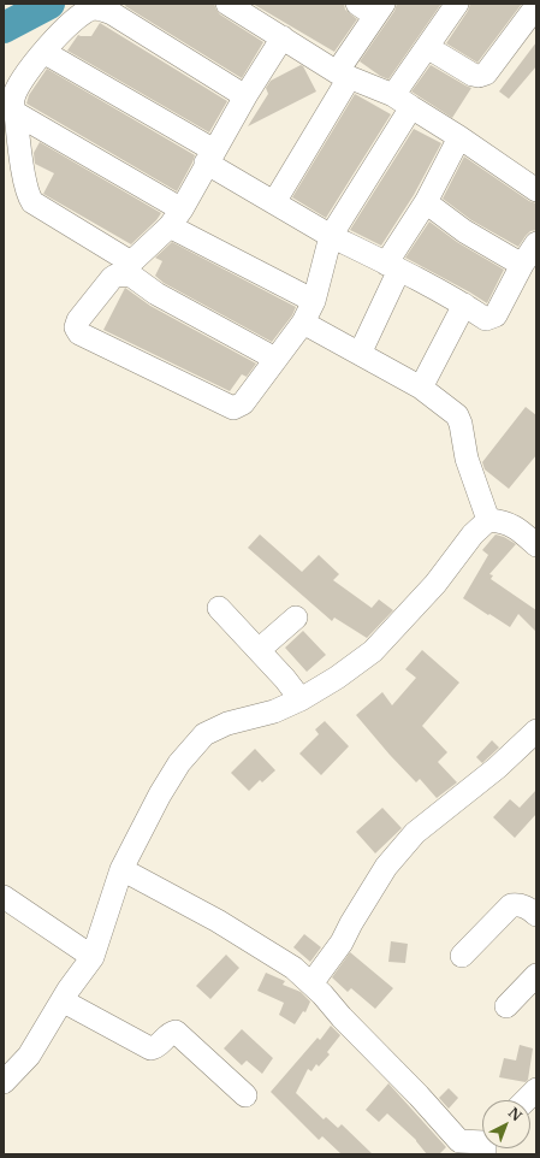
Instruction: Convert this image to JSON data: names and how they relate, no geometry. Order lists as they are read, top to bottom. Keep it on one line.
{"north":"top right"}
